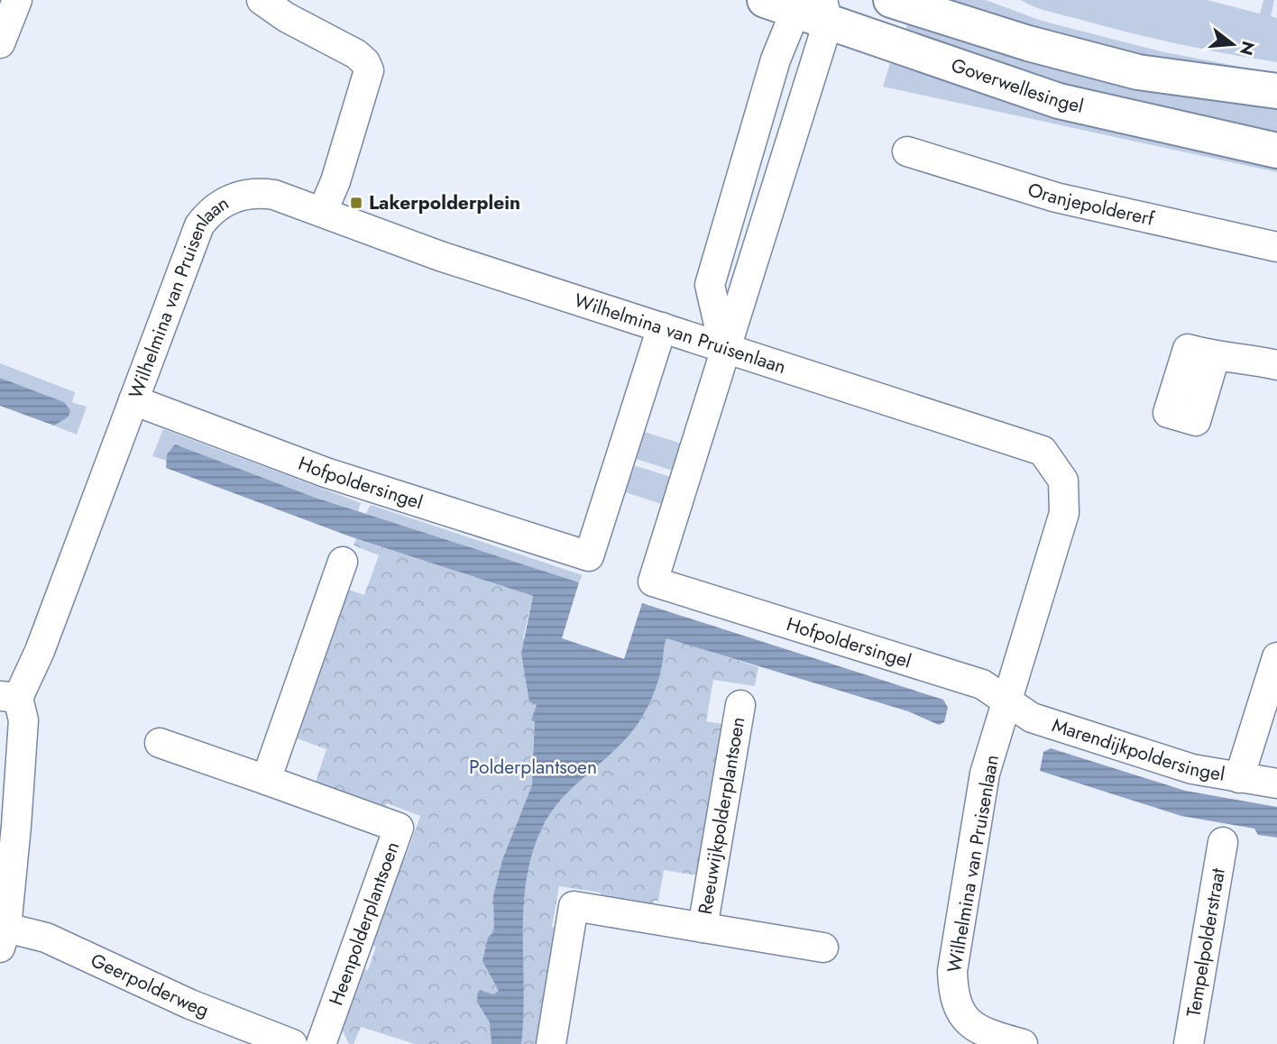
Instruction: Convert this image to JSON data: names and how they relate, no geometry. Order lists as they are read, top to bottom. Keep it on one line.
{"streets":{"main road":["Goverwellesingel"],"street":["Oranjepoldererf","Wilhelmina van Pruisenlaan","Hofpoldersingel","Marendijkpoldersingel","Reeuwijkpolderplantsoen","Heenpolderplantsoen","Tempelpolderstraat","Geerpolderweg"]},"crossings":[["Wilhelmina van Pruisenlaan","Hofpoldersingel"],["Wilhelmina van Pruisenlaan","Marendijkpoldersingel"],["Hofpoldersingel","Marendijkpoldersingel"]],"parks":["Polderplantsoen"],"places":{"transit":["Lakerpolderplein"]},"north":"right"}
